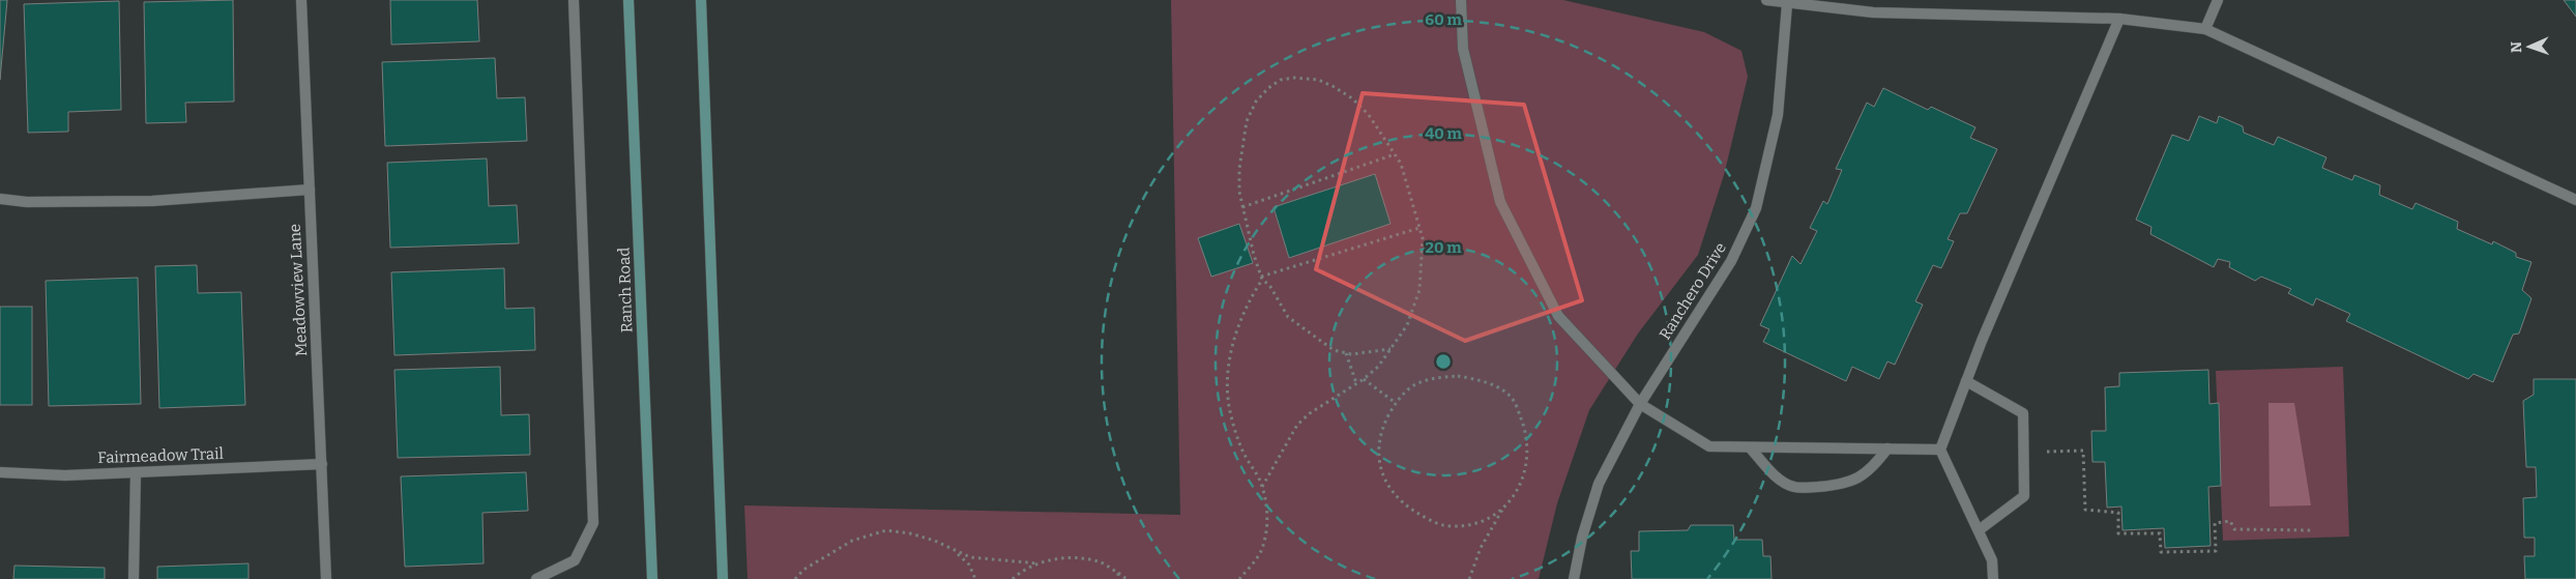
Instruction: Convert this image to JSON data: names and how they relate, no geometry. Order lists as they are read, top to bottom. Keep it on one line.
{"streets":{"main road":["Ranch Road"],"street":["Meadowview Lane","Ranchero Drive","Fairmeadow Trail"]},"crossings":[["Meadowview Lane","Fairmeadow Trail"]],"north":"left","rings":["60 m","40 m","20 m"]}
